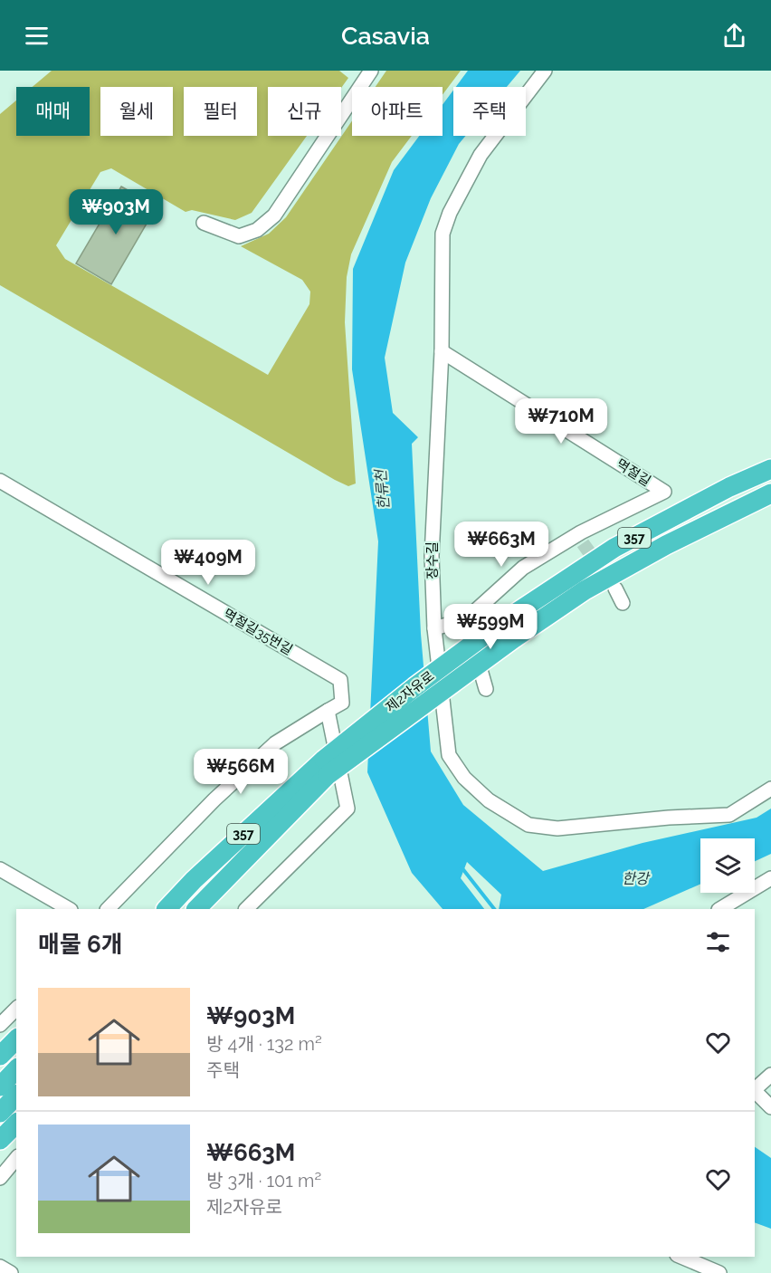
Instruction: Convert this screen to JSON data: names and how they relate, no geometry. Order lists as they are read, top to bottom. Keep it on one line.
{"streets":{"highway":["357","제2자유로"],"street":["멱절길","장수길","멱절길35번길"]},"crossings":[["멱절길","장수길"],["357","제2자유로"]],"water":["한류천","한강"],"page":{"header":"Casavia","chip":["매매","월세","필터","신규","아파트","주택"],"price":["₩903M","₩710M","₩663M","₩409M","₩599M","₩566M"],"heading":"매물 6개","list":[{"name":"₩903M","note":"방 4개 · 132 m² · 주택"},{"name":"₩663M","note":"방 3개 · 101 m² · 제2자유로"}]}}
